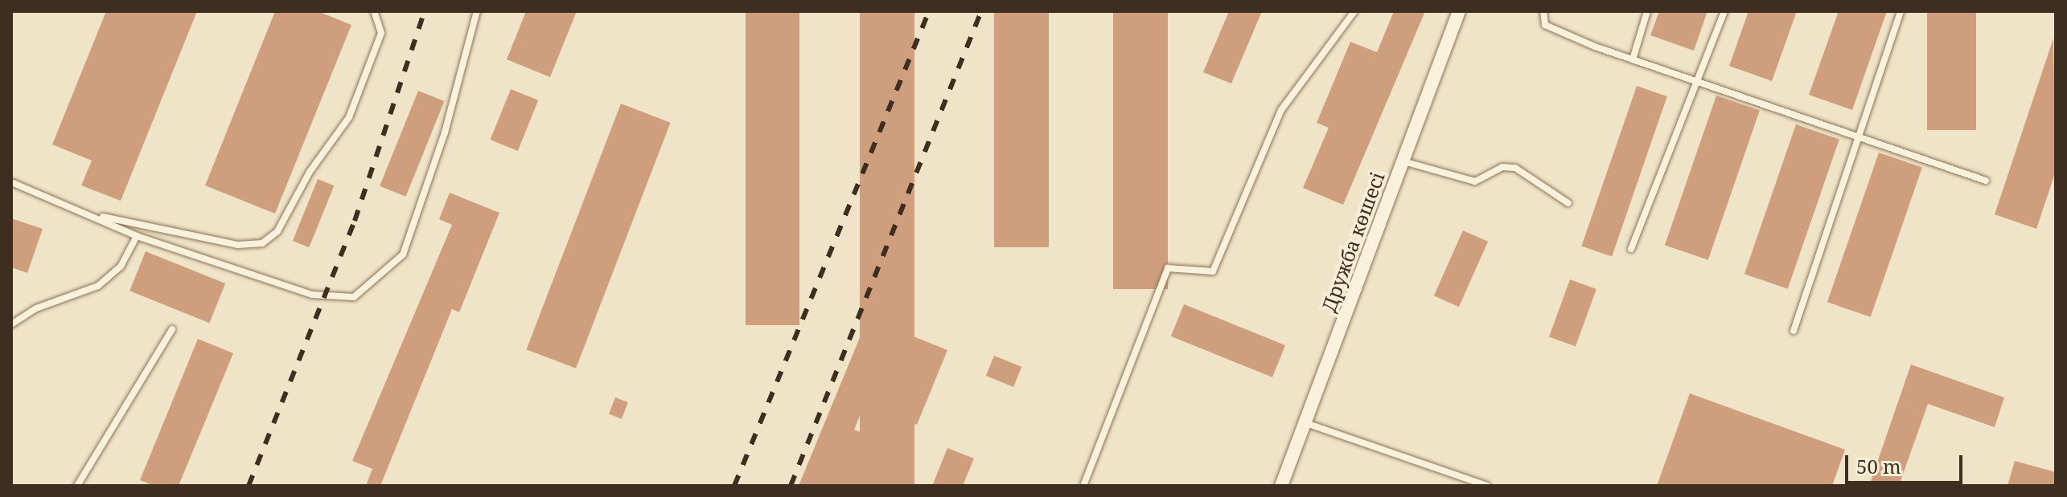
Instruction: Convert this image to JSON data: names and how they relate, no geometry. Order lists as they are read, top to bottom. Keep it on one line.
{"streets":{"street":["Дружба көшесі"]},"scale_bar":"50 m"}
